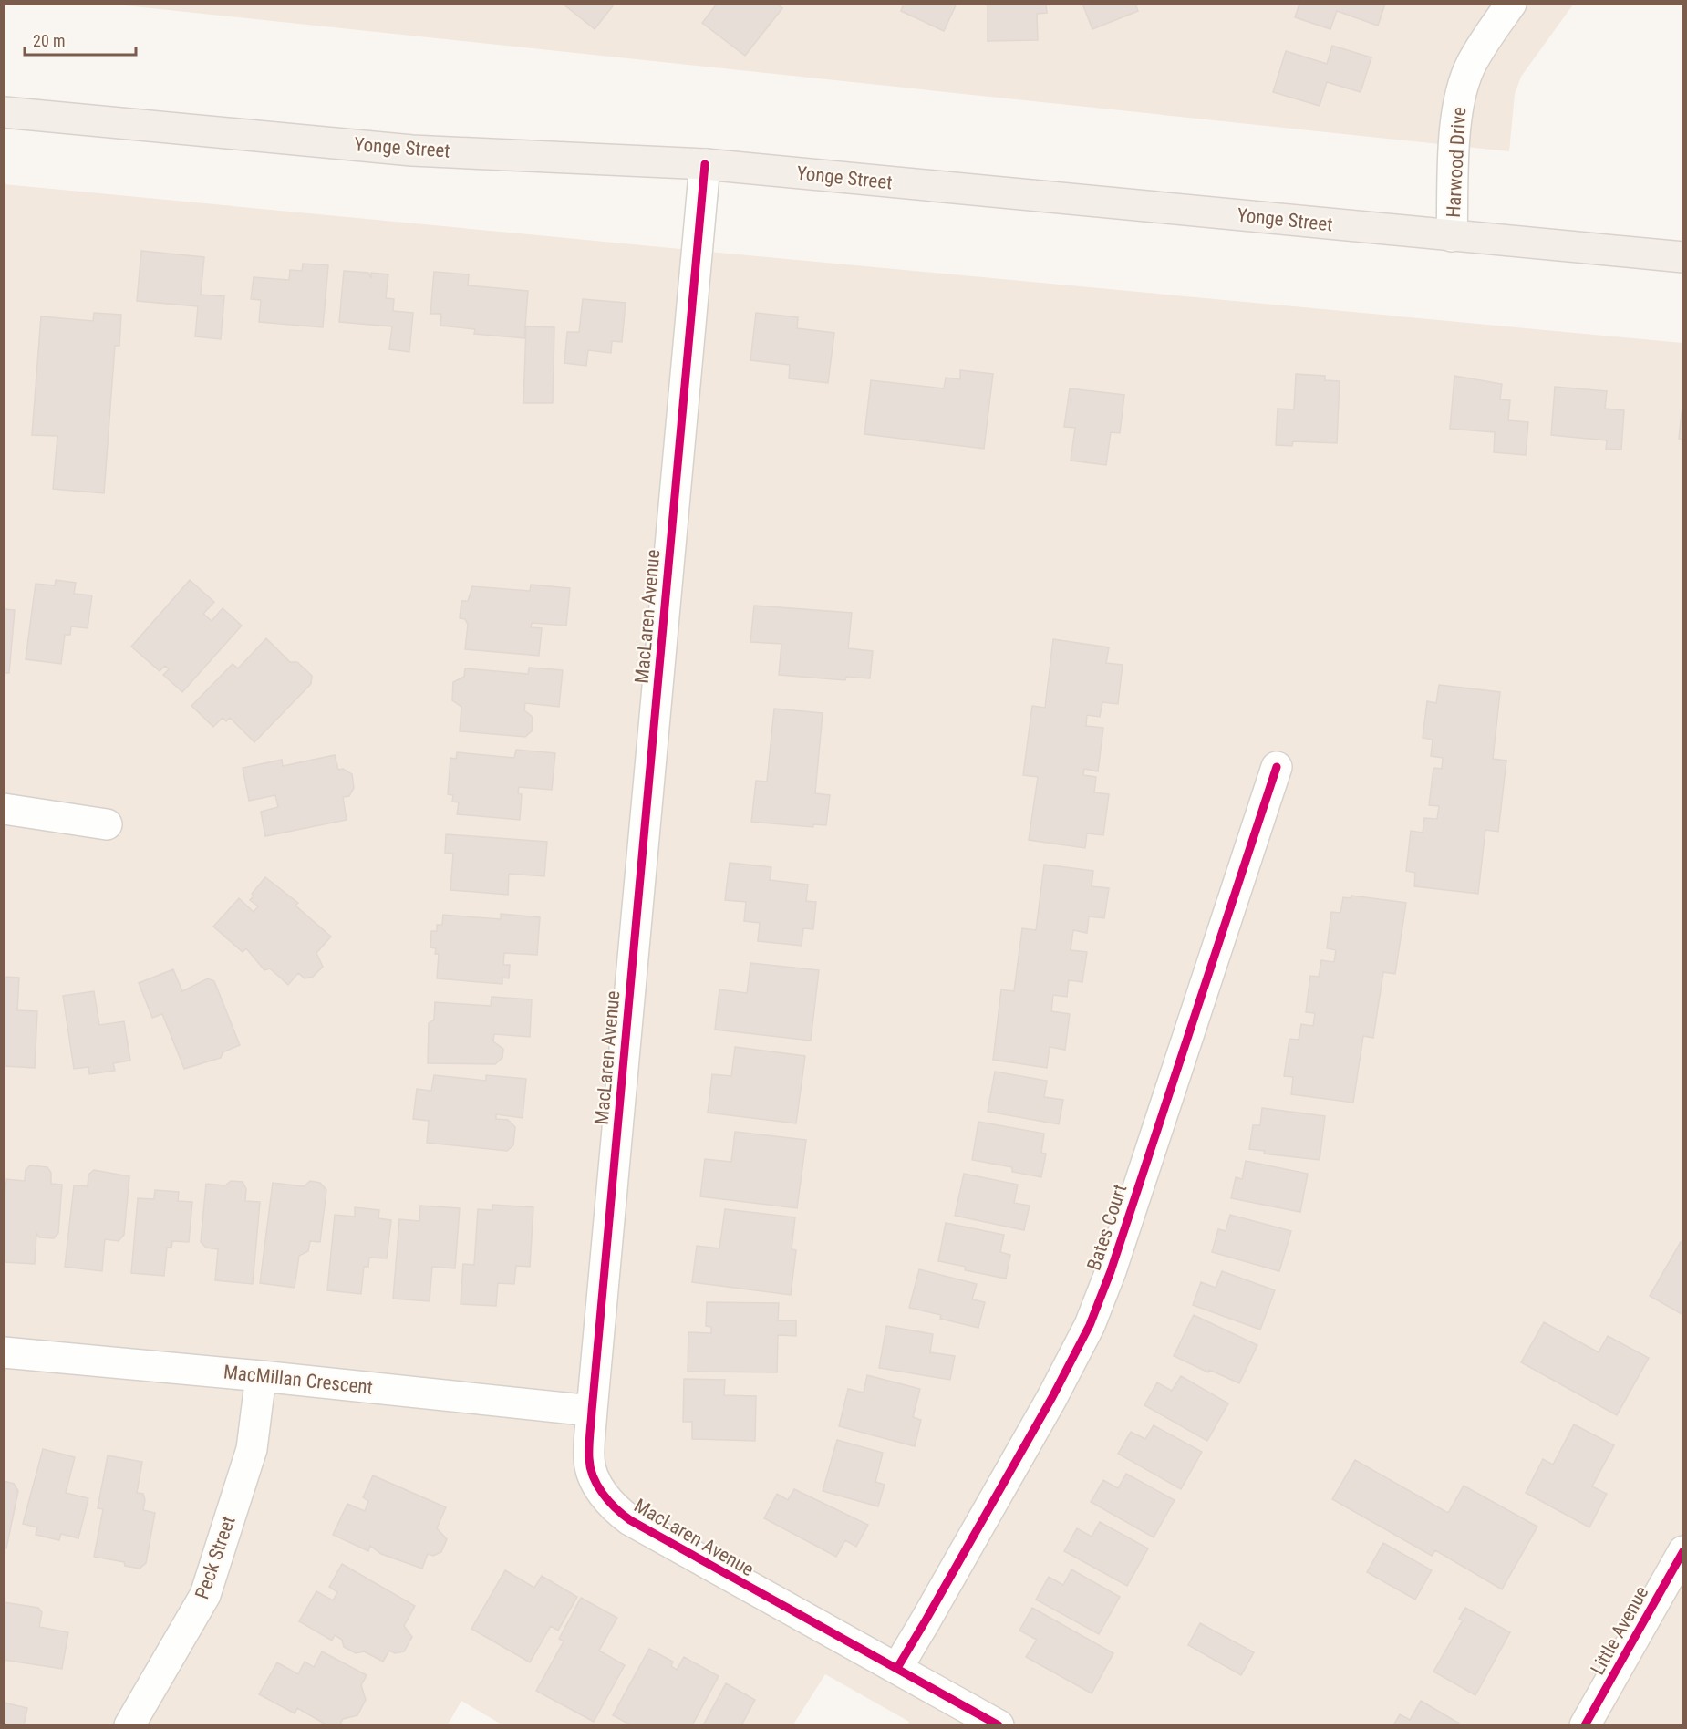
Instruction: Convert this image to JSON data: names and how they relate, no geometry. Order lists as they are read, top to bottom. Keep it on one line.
{"streets":{"main road":["Yonge Street"],"street":["Harwood Drive","MacLaren Avenue","Bates Court","MacMillan Crescent","Peck Street","Little Avenue"]},"crossings":[["Yonge Street","Harwood Drive"],["Yonge Street","MacLaren Avenue"],["MacLaren Avenue","Bates Court"],["MacLaren Avenue","MacMillan Crescent"],["MacMillan Crescent","Peck Street"]],"scale_bar":"20 m"}
